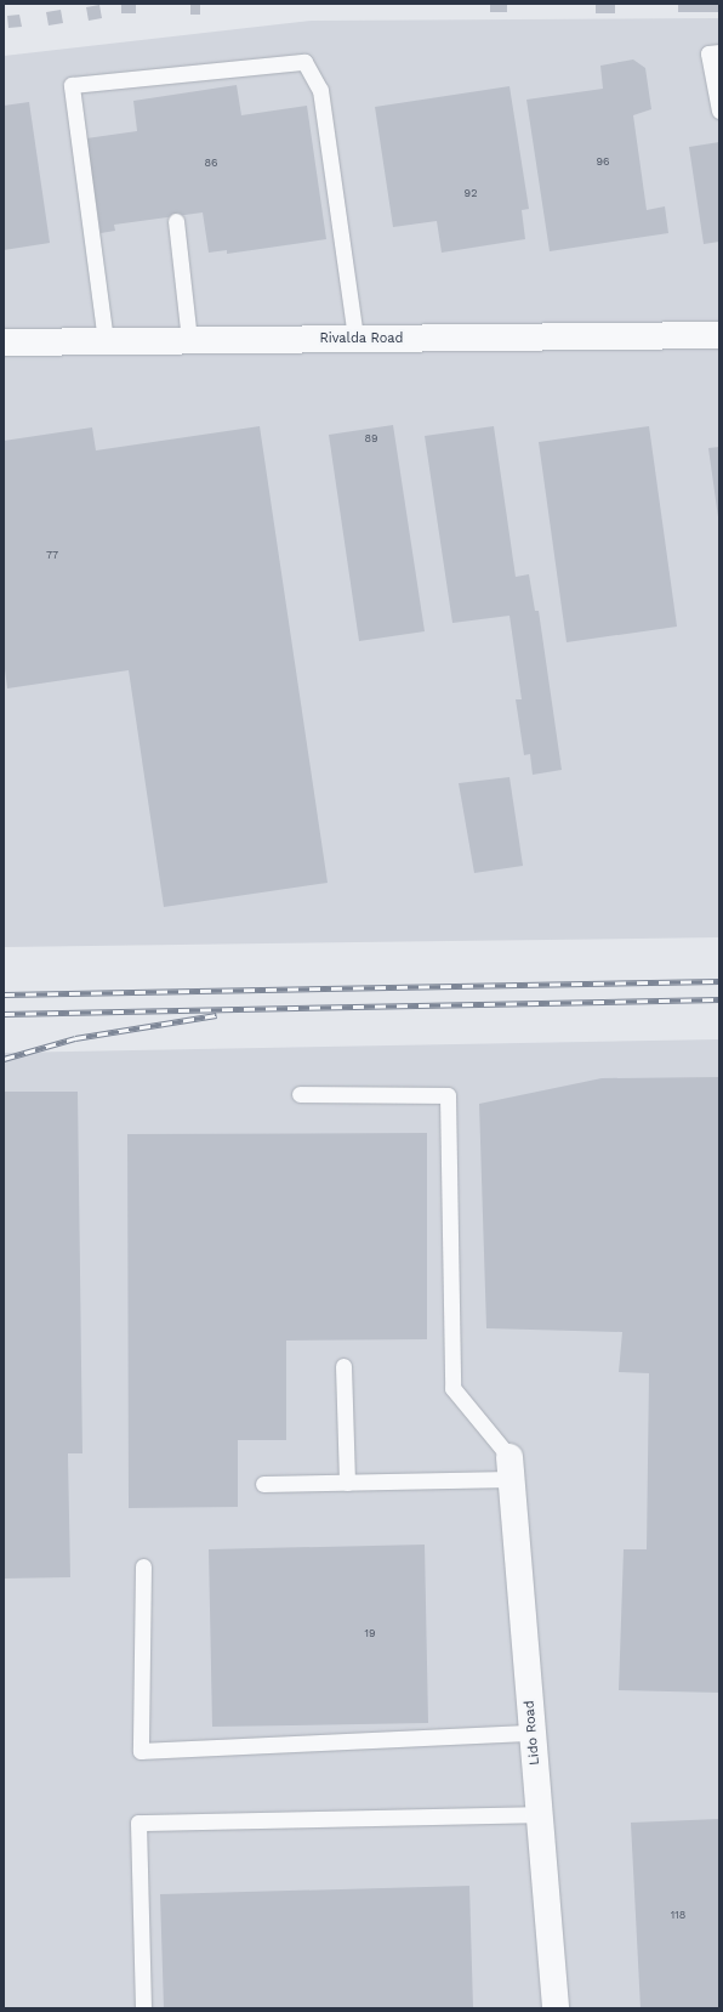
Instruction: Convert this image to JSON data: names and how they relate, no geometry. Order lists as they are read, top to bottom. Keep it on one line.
{"streets":{"street":["Rivalda Road","Lido Road"]},"house_numbers":["96","86","92","89","77","19","118"]}
